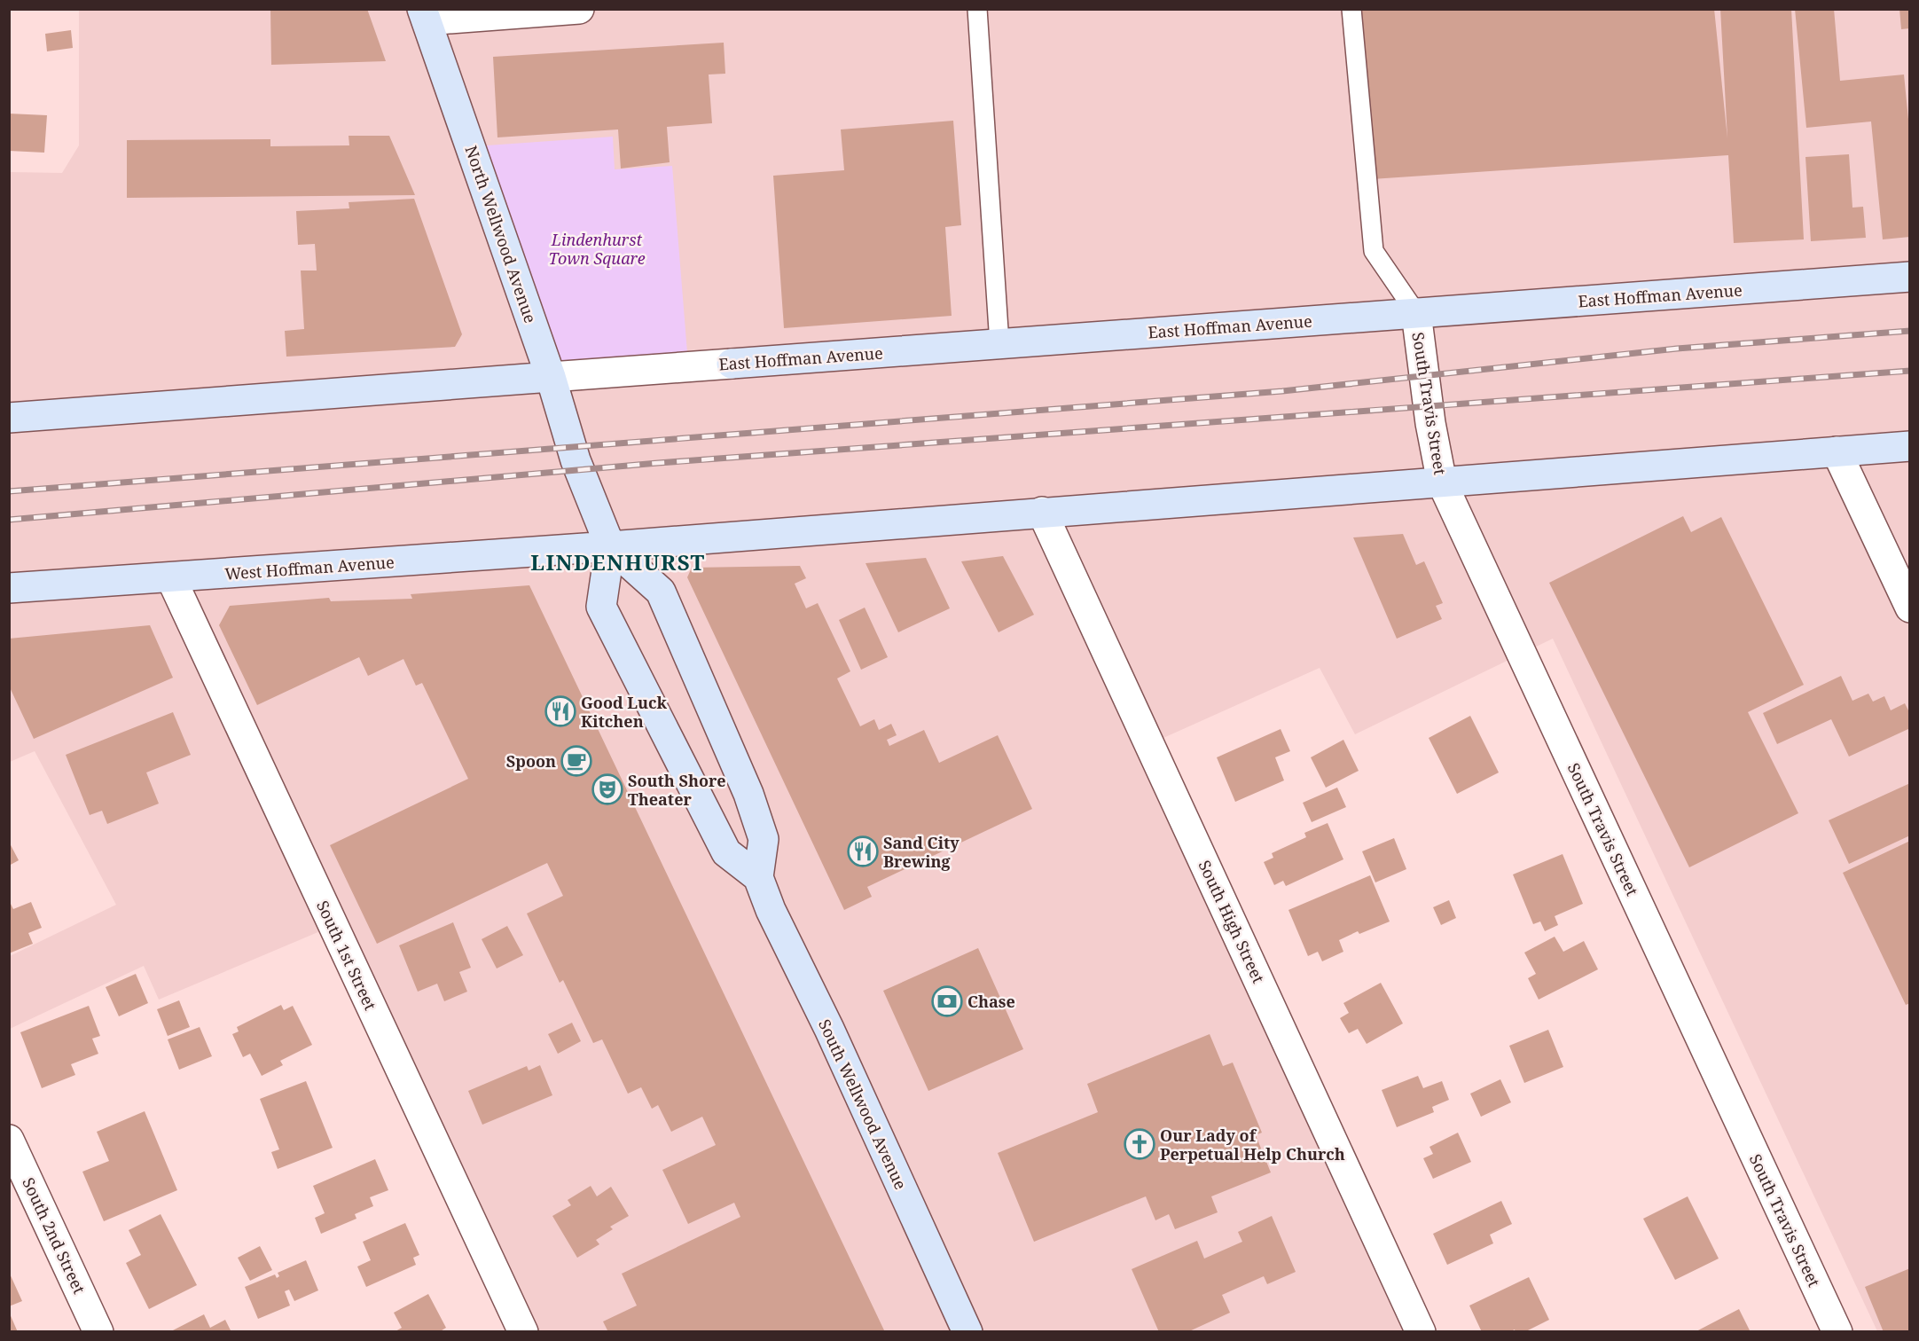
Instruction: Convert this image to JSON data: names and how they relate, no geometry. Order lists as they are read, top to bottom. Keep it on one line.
{"streets":{"main road":["North Wellwood Avenue","East Hoffman Avenue","West Hoffman Avenue","South Wellwood Avenue"],"street":["South Travis Street","South High Street","South 1st Street","South 2nd Street"]},"crossings":[["North Wellwood Avenue","East Hoffman Avenue"],["North Wellwood Avenue","South Wellwood Avenue"],["East Hoffman Avenue","South Travis Street"],["West Hoffman Avenue","South 1st Street"],["West Hoffman Avenue","South Wellwood Avenue"]],"districts":["LINDENHURST"],"parks":["Lindenhurst Town Square"],"places":{"restaurant":["Good Luck Kitchen","Sand City Brewing"],"cafe":["Spoon"],"theatre":["South Shore Theater"],"bank":["Chase"],"church":["Our Lady of Perpetual Help Church"]}}
